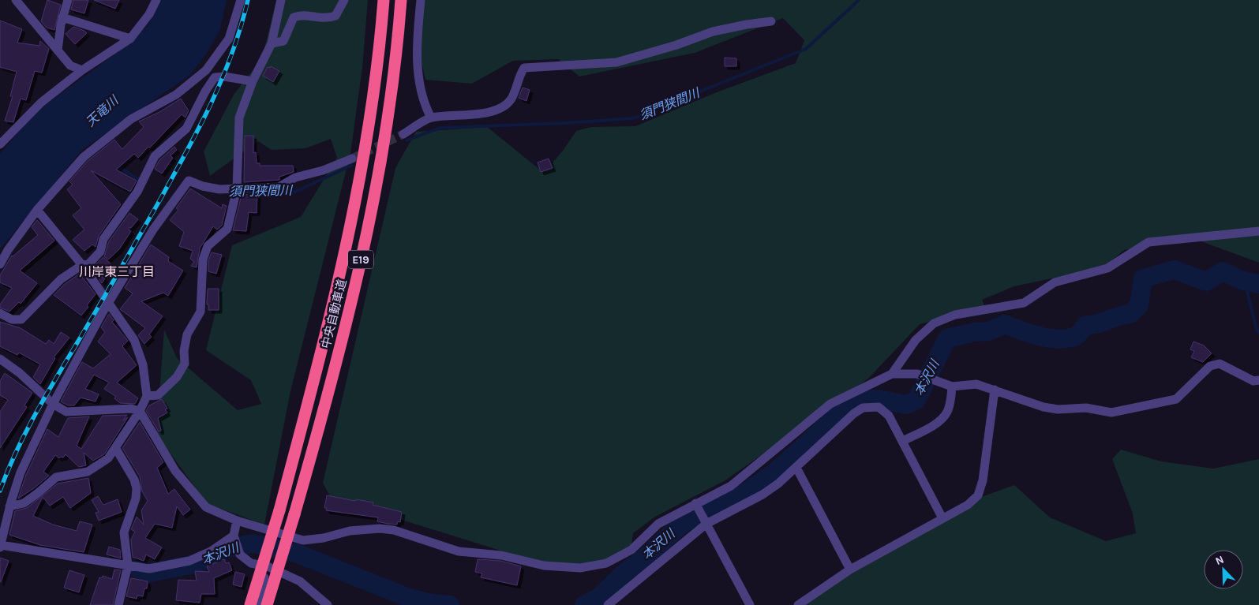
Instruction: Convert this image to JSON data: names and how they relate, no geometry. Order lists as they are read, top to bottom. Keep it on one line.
{"streets":{"highway":["E19","中央自動車道"]},"districts":["川岸東三丁目"],"water":["須門狭間川","天竜川","本沢川"],"north":"top left"}
